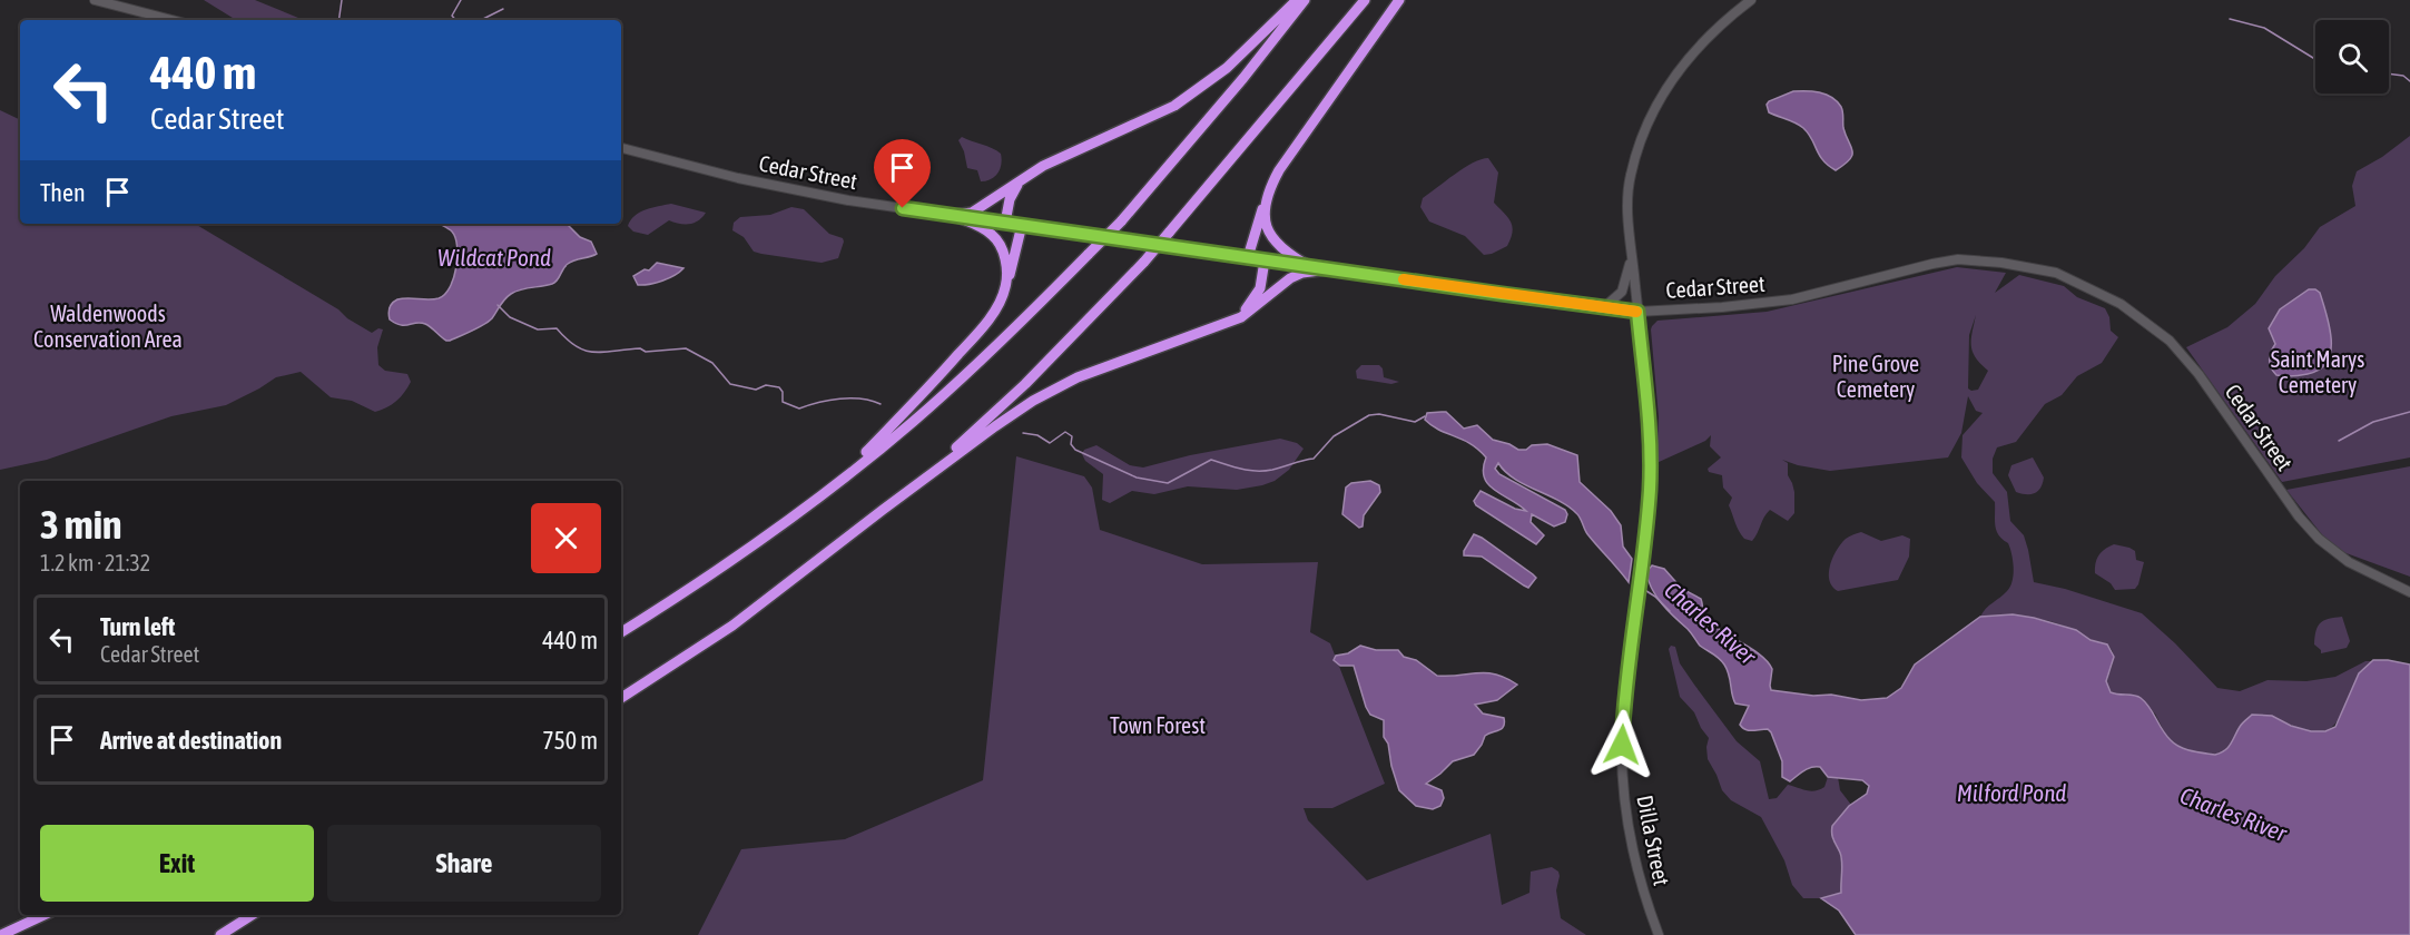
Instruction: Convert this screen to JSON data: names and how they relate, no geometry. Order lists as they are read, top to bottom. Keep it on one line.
{"streets":{"main road":["Cedar Street","Dilla Street"]},"crossings":[["Cedar Street","Dilla Street"]],"water":["Wildcat Pond","Charles River","Milford Pond"],"parks":["Waldenwoods Conservation Area","Saint Marys Cemetery","Pine Grove Cemetery","Town Forest"],"page":{"turn":["440 m","Cedar Street"],"then":"Then","heading":["3 min","1.2 km · 21:32"],"list":[{"name":"Turn left","note":"Cedar Street","value":"440 m"},{"name":"Arrive at destination","value":"750 m"}],"buttons":["Exit","Share"]}}
